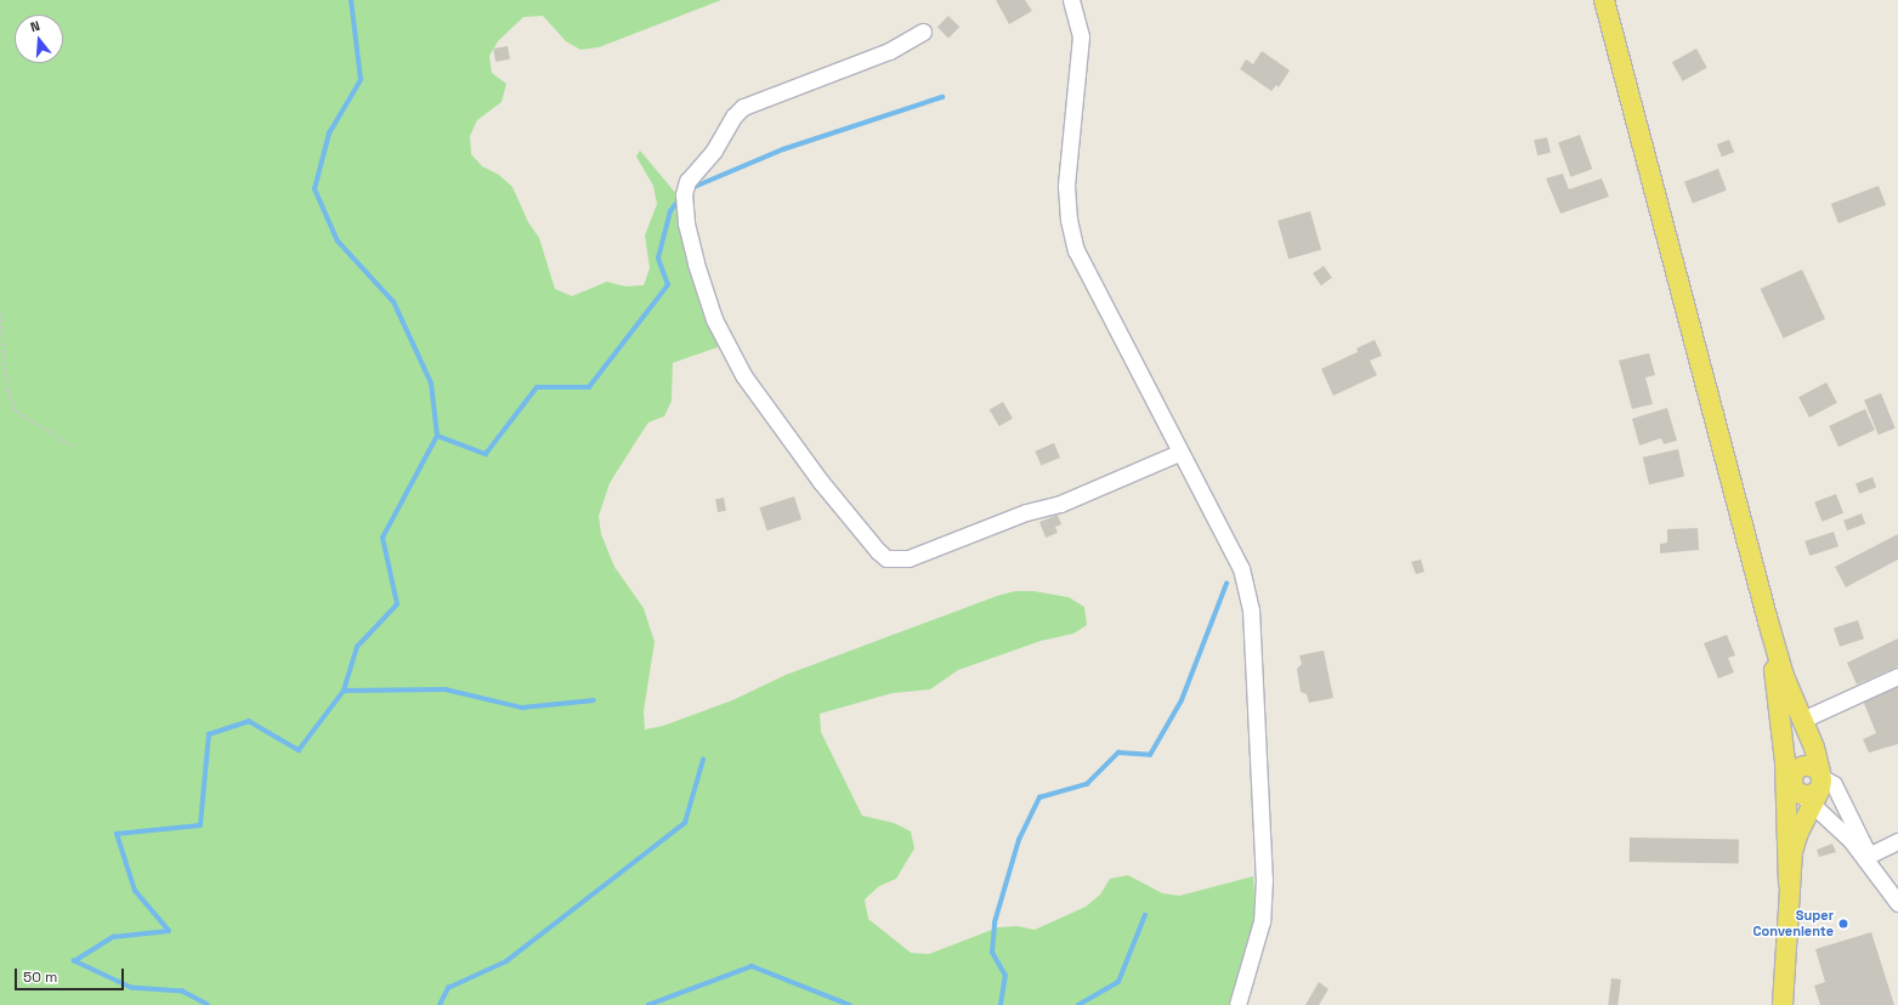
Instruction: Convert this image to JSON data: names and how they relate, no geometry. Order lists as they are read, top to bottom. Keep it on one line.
{"places":["Super Conveniente"],"scale_bar":"50 m","north":"top"}
